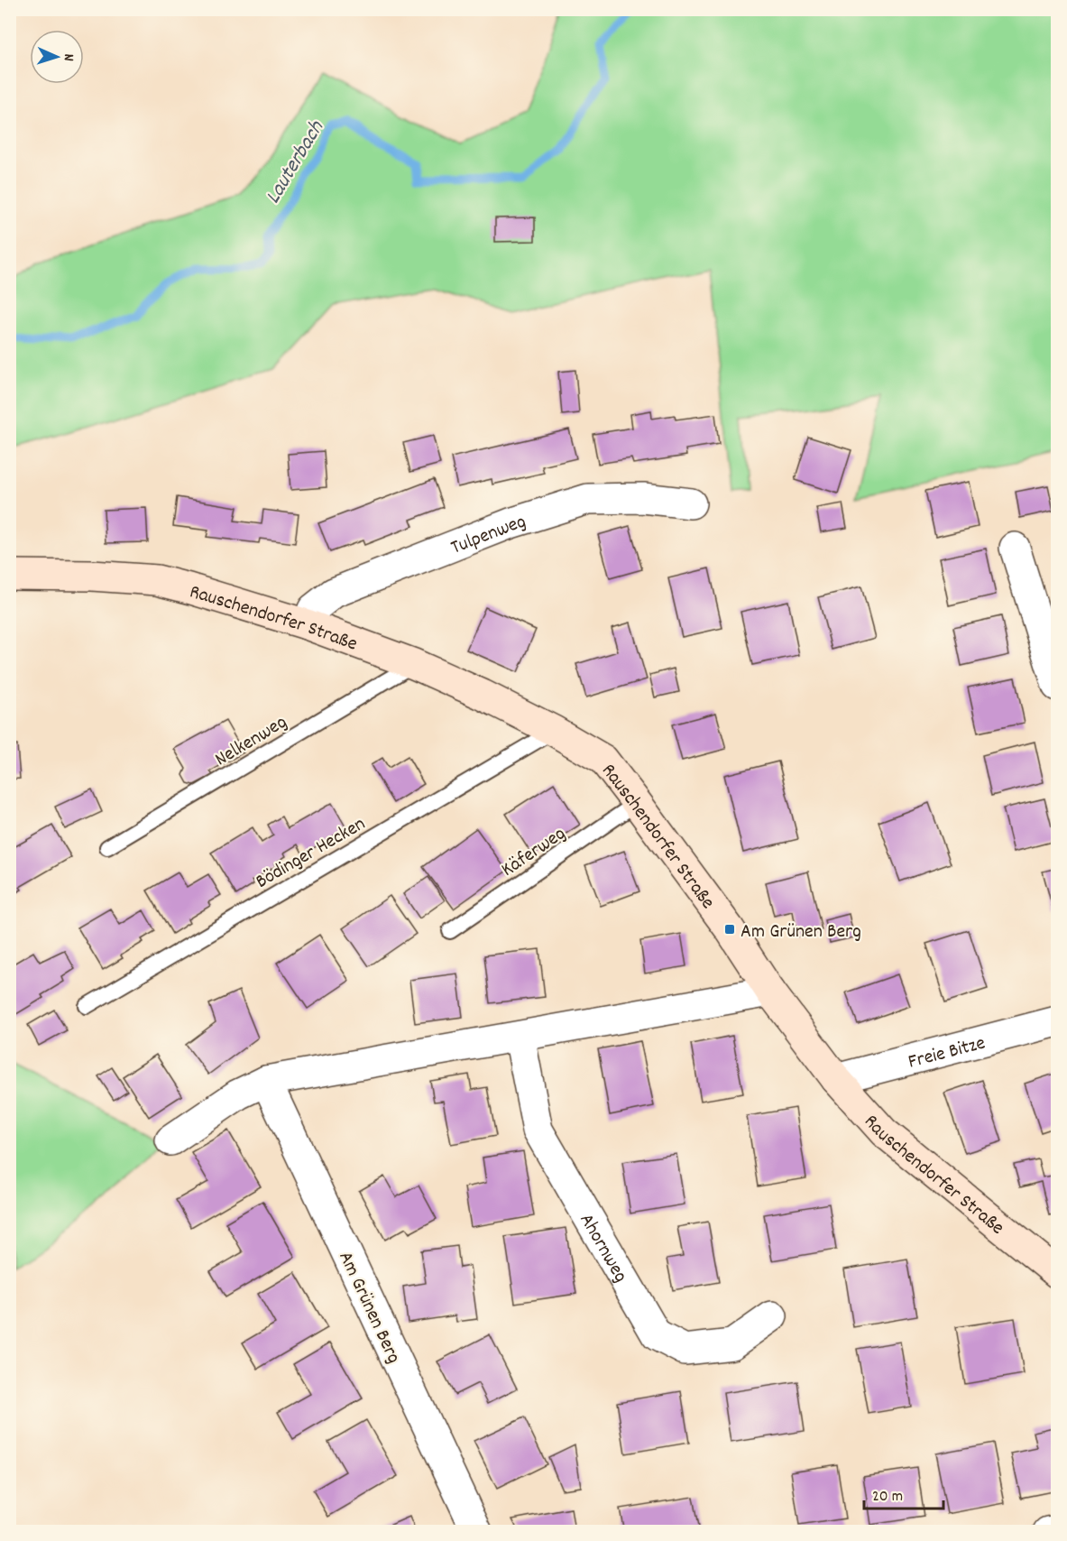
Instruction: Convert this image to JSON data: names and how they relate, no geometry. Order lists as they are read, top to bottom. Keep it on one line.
{"streets":{"street":["Tulpenweg","Rauschendorfer Straße","Freie Bitze","Ahornweg","Am Grünen Berg"],"lane":["Nelkenweg","Käferweg","Bödinger Hecken"]},"crossings":[["Tulpenweg","Rauschendorfer Straße"],["Rauschendorfer Straße","Nelkenweg"],["Rauschendorfer Straße","Käferweg"],["Rauschendorfer Straße","Bödinger Hecken"],["Rauschendorfer Straße","Freie Bitze"]],"water":["Lauterbach"],"places":{"transit":["Am Grünen Berg"]},"scale_bar":"20 m","north":"right"}
